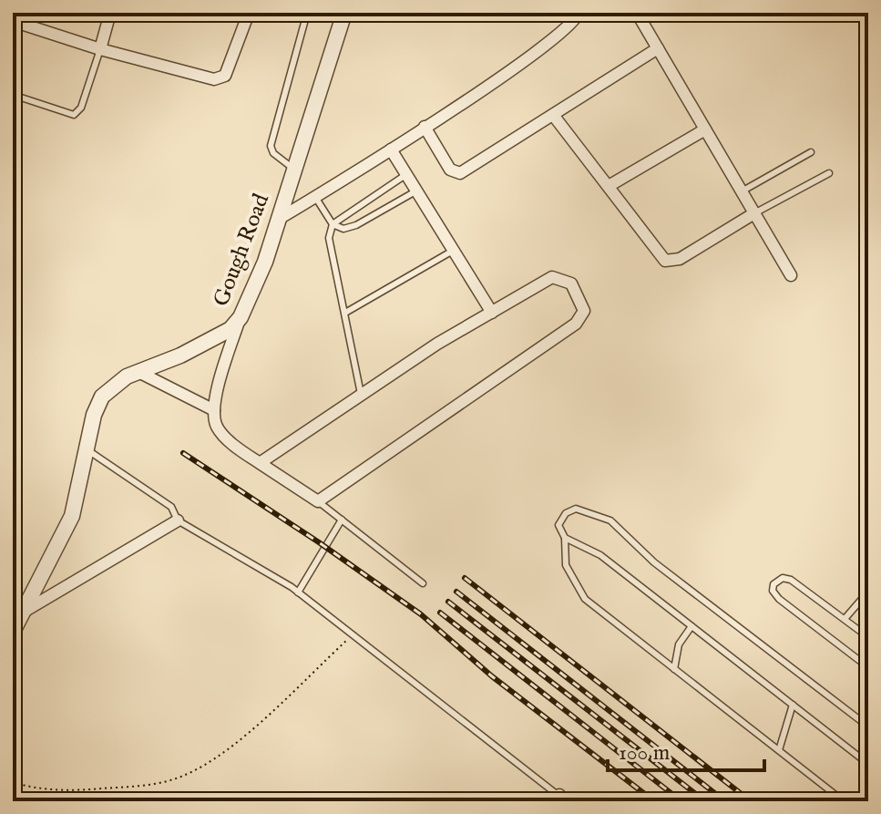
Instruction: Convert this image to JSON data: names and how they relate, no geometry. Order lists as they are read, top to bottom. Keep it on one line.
{"streets":{"street":["Gough Road"]},"scale_bar":"100 m"}
